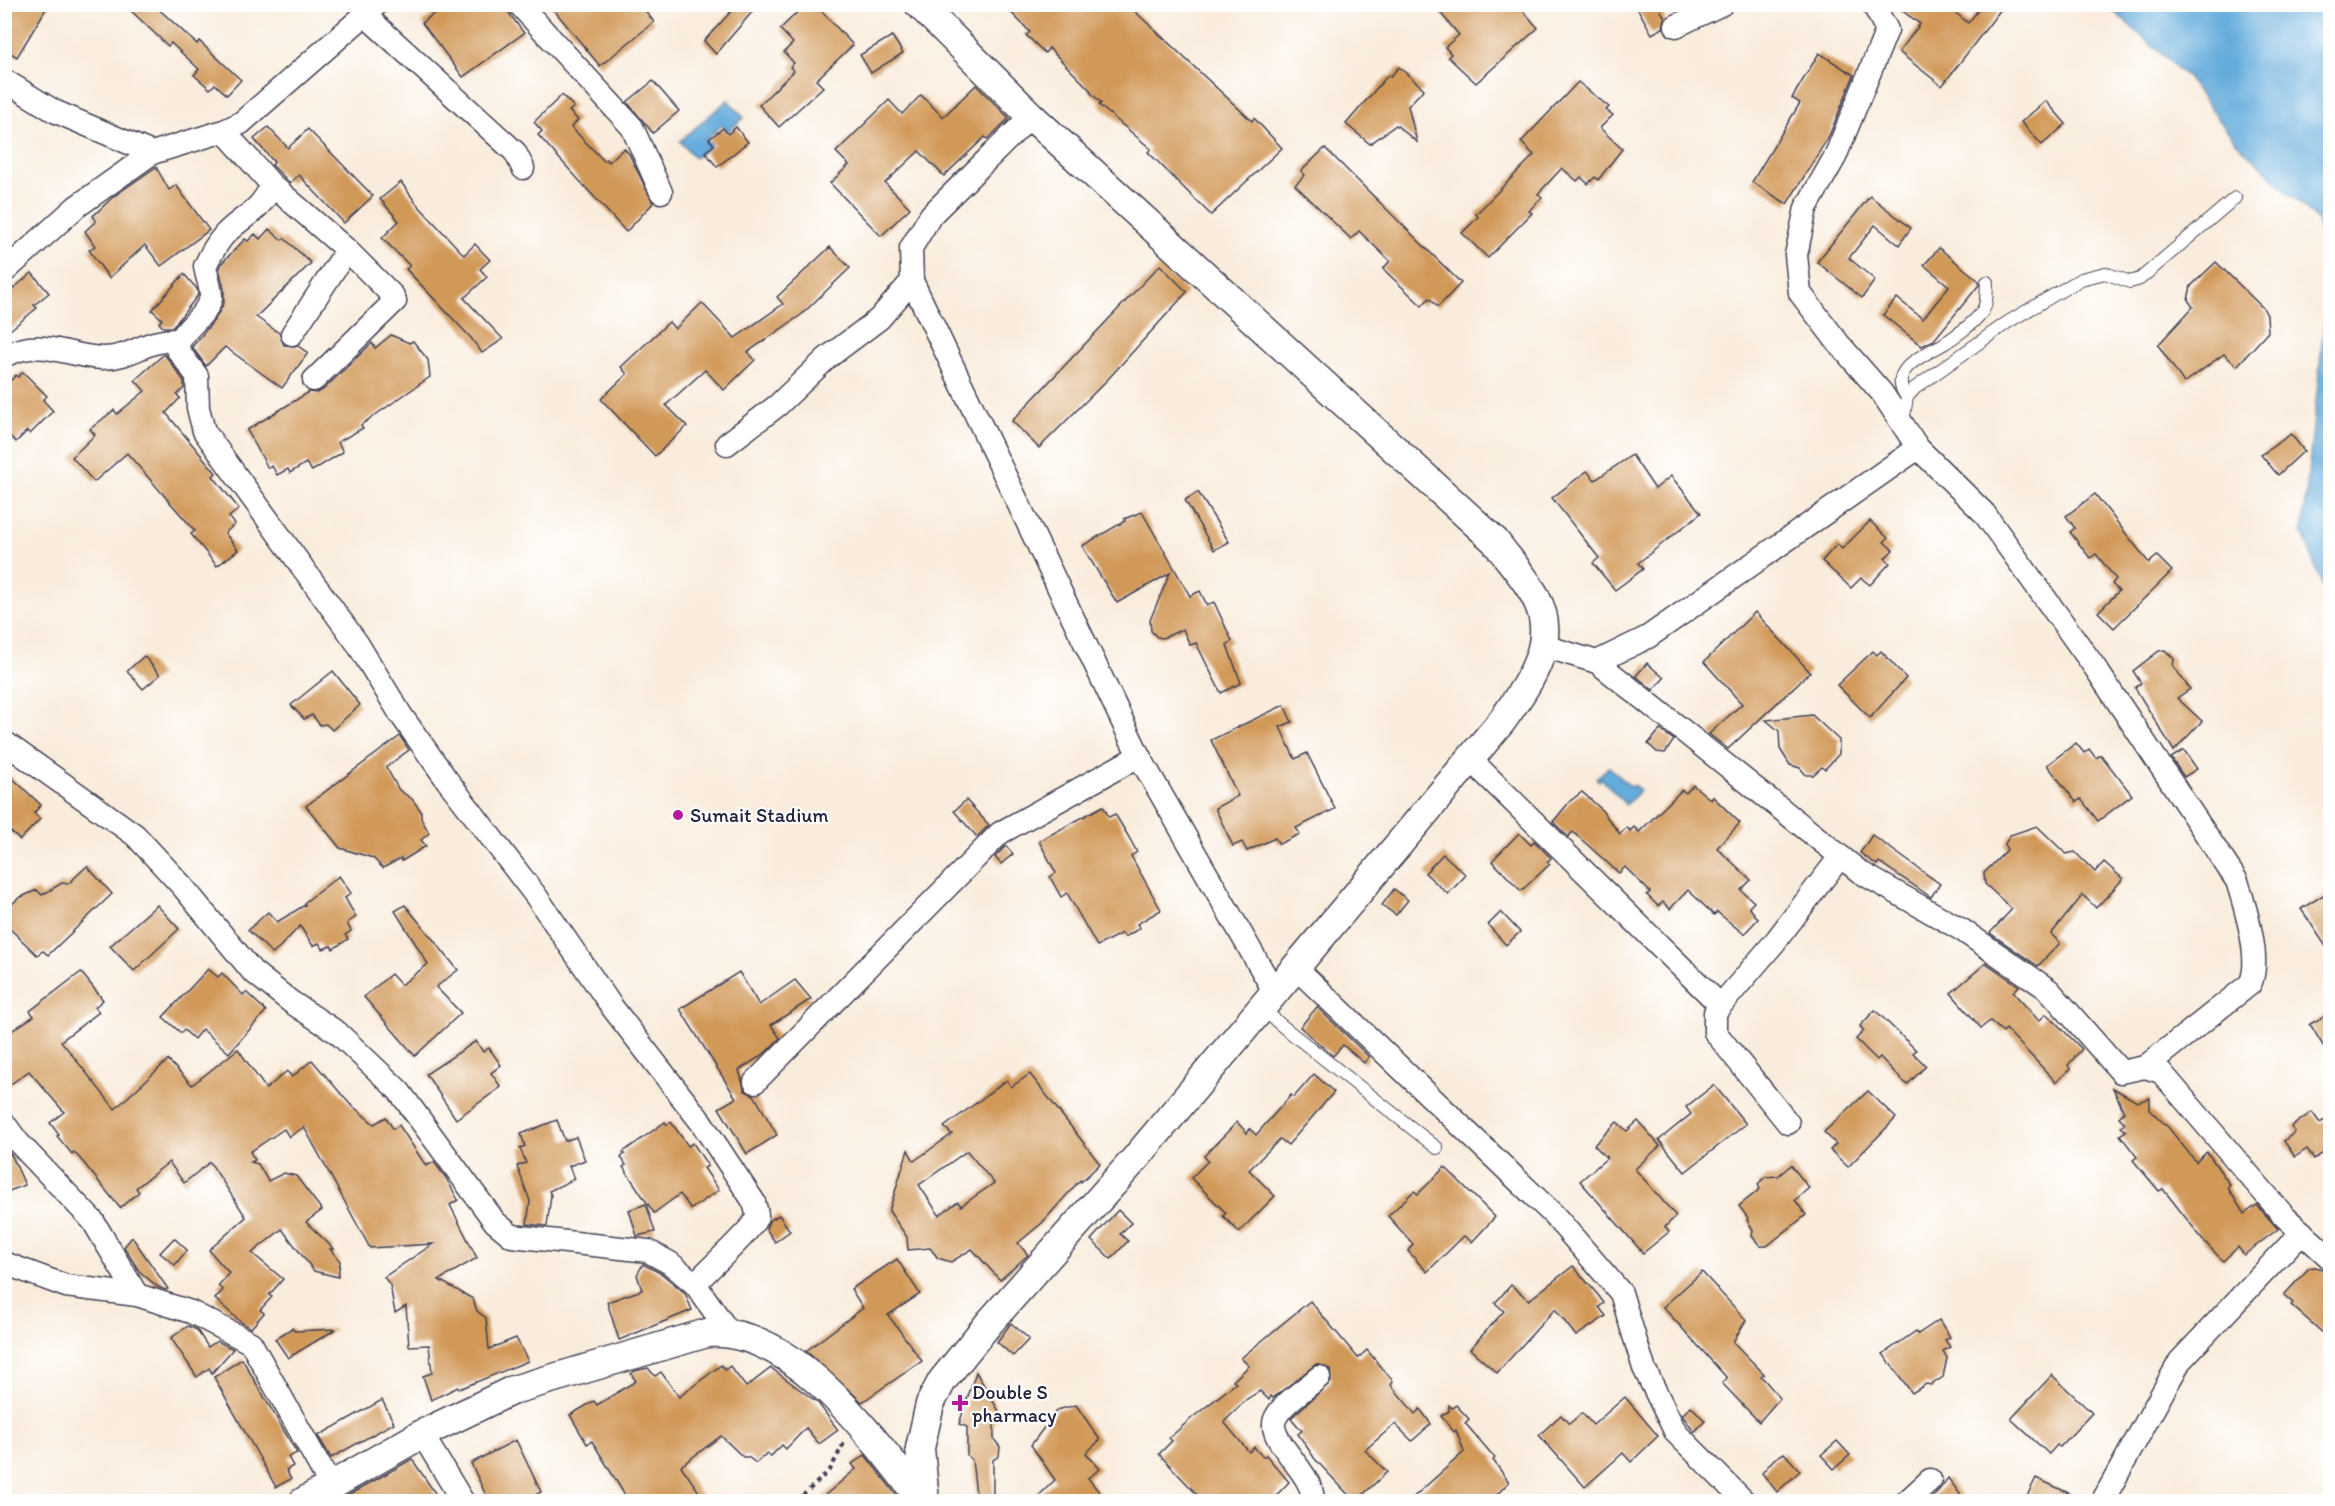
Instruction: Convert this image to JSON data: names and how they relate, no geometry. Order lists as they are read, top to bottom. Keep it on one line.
{"places":{"other":["Sumait Stadium"],"health":["Double S pharmacy"]}}
